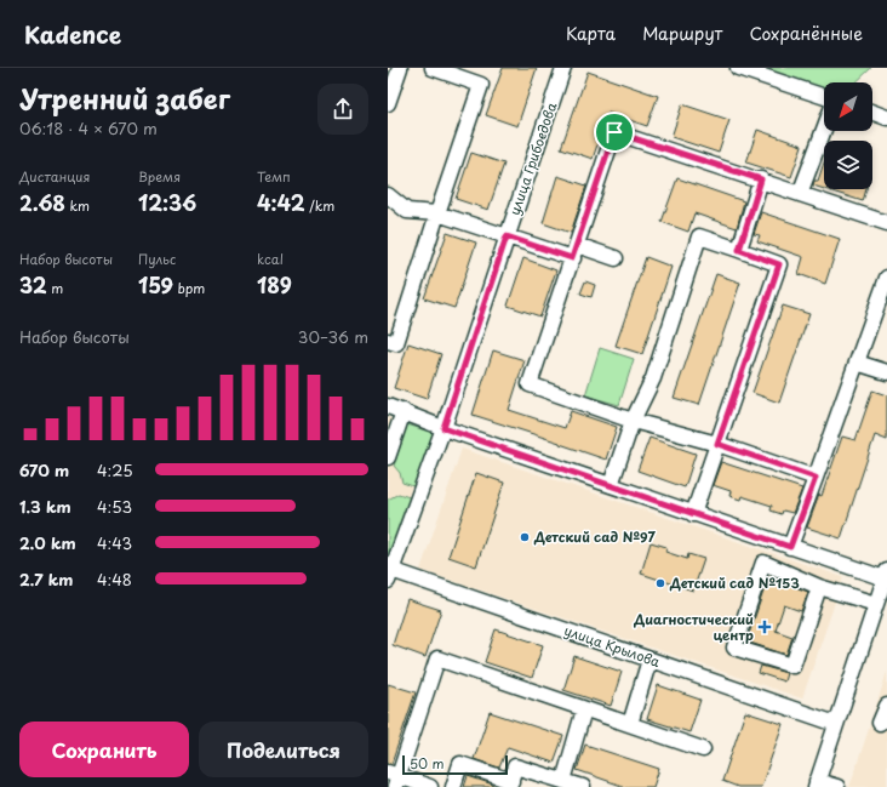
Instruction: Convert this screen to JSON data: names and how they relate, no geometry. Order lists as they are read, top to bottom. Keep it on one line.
{"streets":{"street":["улица Грибоедова","улица Крылова"]},"crossings":[["улица Грибоедова","улица Крылова"]],"places":{"other":["Детский сад №97","Детский сад №153"],"health":["Диагностический центр"]},"scale_bar":"50 m","north":"bottom left","page":{"header":"Kadence","nav":["Карта","Маршрут","Сохранённые"],"heading":["Утренний забег","06:18 · 4 × 670 m"],"stats":[["Дистанция","2.68 km"],["Время","12:36"],["Темп","4:42 /km"],["Набор высоты","32 m"],["Пульс","159 bpm"],["kcal","189"]],"chart":["Набор высоты","30–36 m"],"list":[{"name":"670 m","note":"4:25"},{"name":"1.3 km","note":"4:53"},{"name":"2.0 km","note":"4:43"},{"name":"2.7 km","note":"4:48"}],"buttons":["Сохранить","Поделиться"],"scale":"50 m"}}
